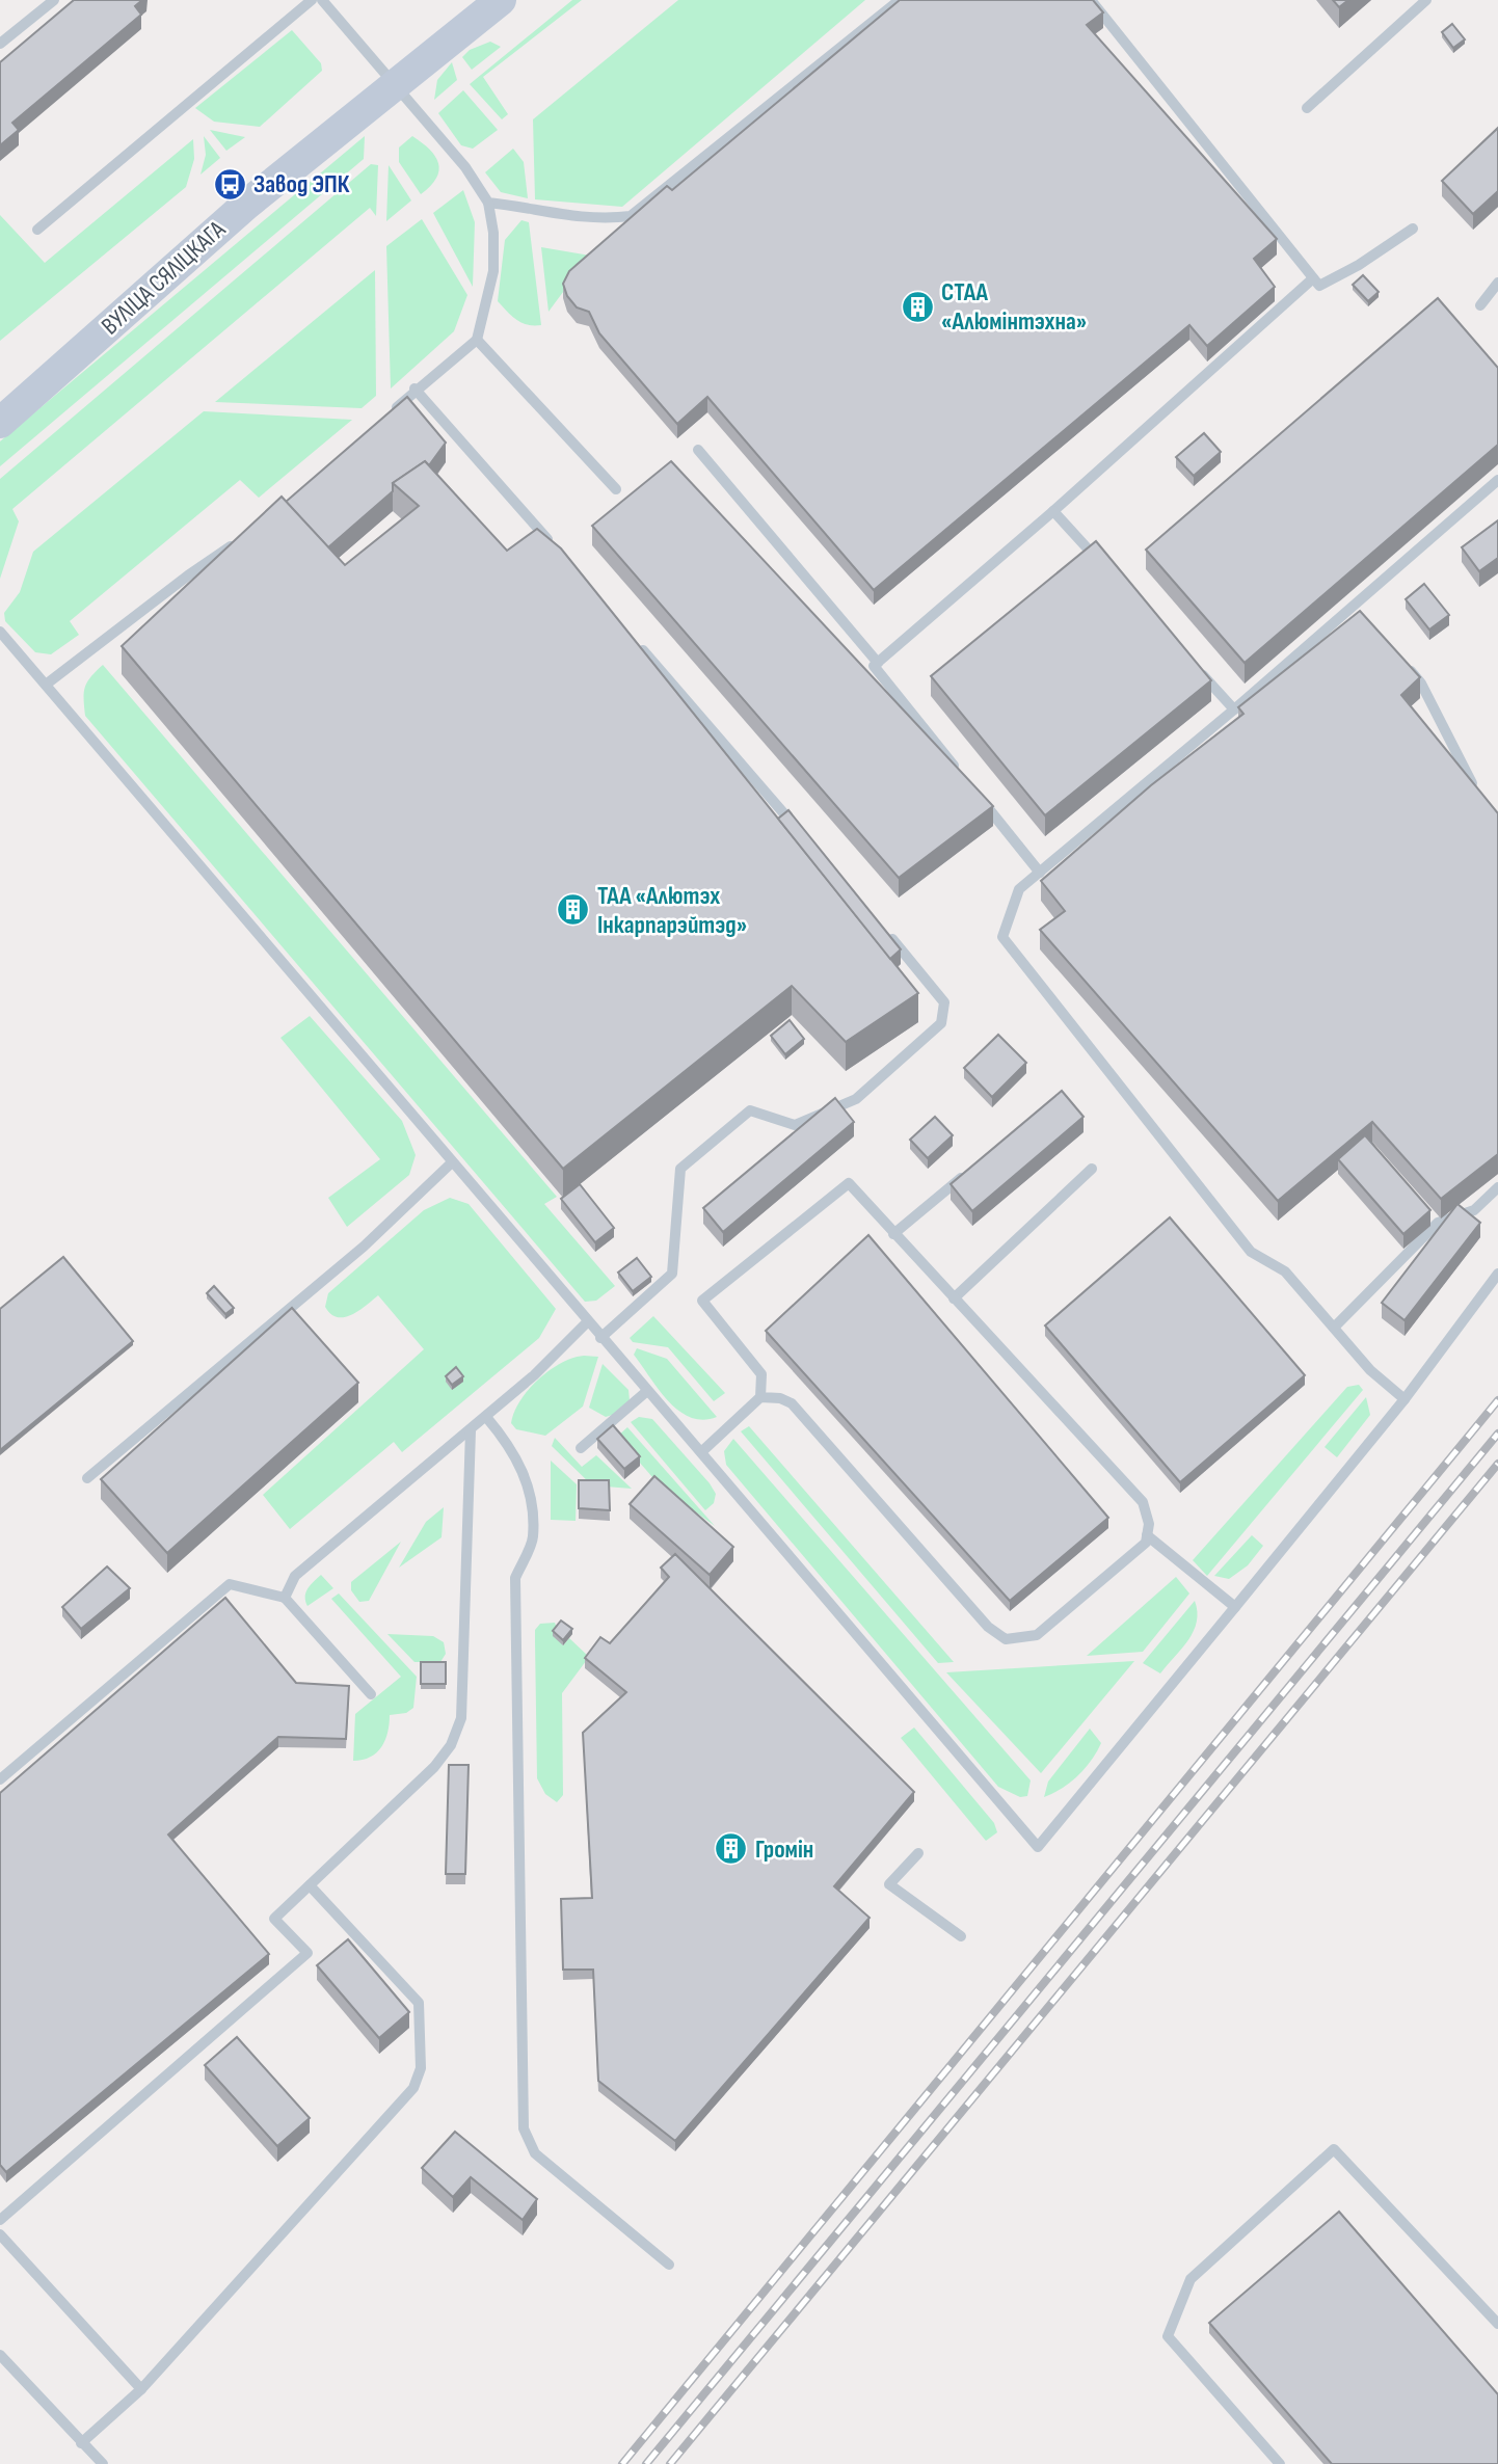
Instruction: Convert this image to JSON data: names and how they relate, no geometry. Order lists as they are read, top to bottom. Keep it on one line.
{"streets":{"main road":["ВУЛІЦА СЯЛІЦКАГА"]},"places":{"bus stop":["Завод ЭПК"],"building":["СТАА «Алюмінтэхна»","ТАА «Алютэх Інкарпарэйтэд»","Громін"]}}
